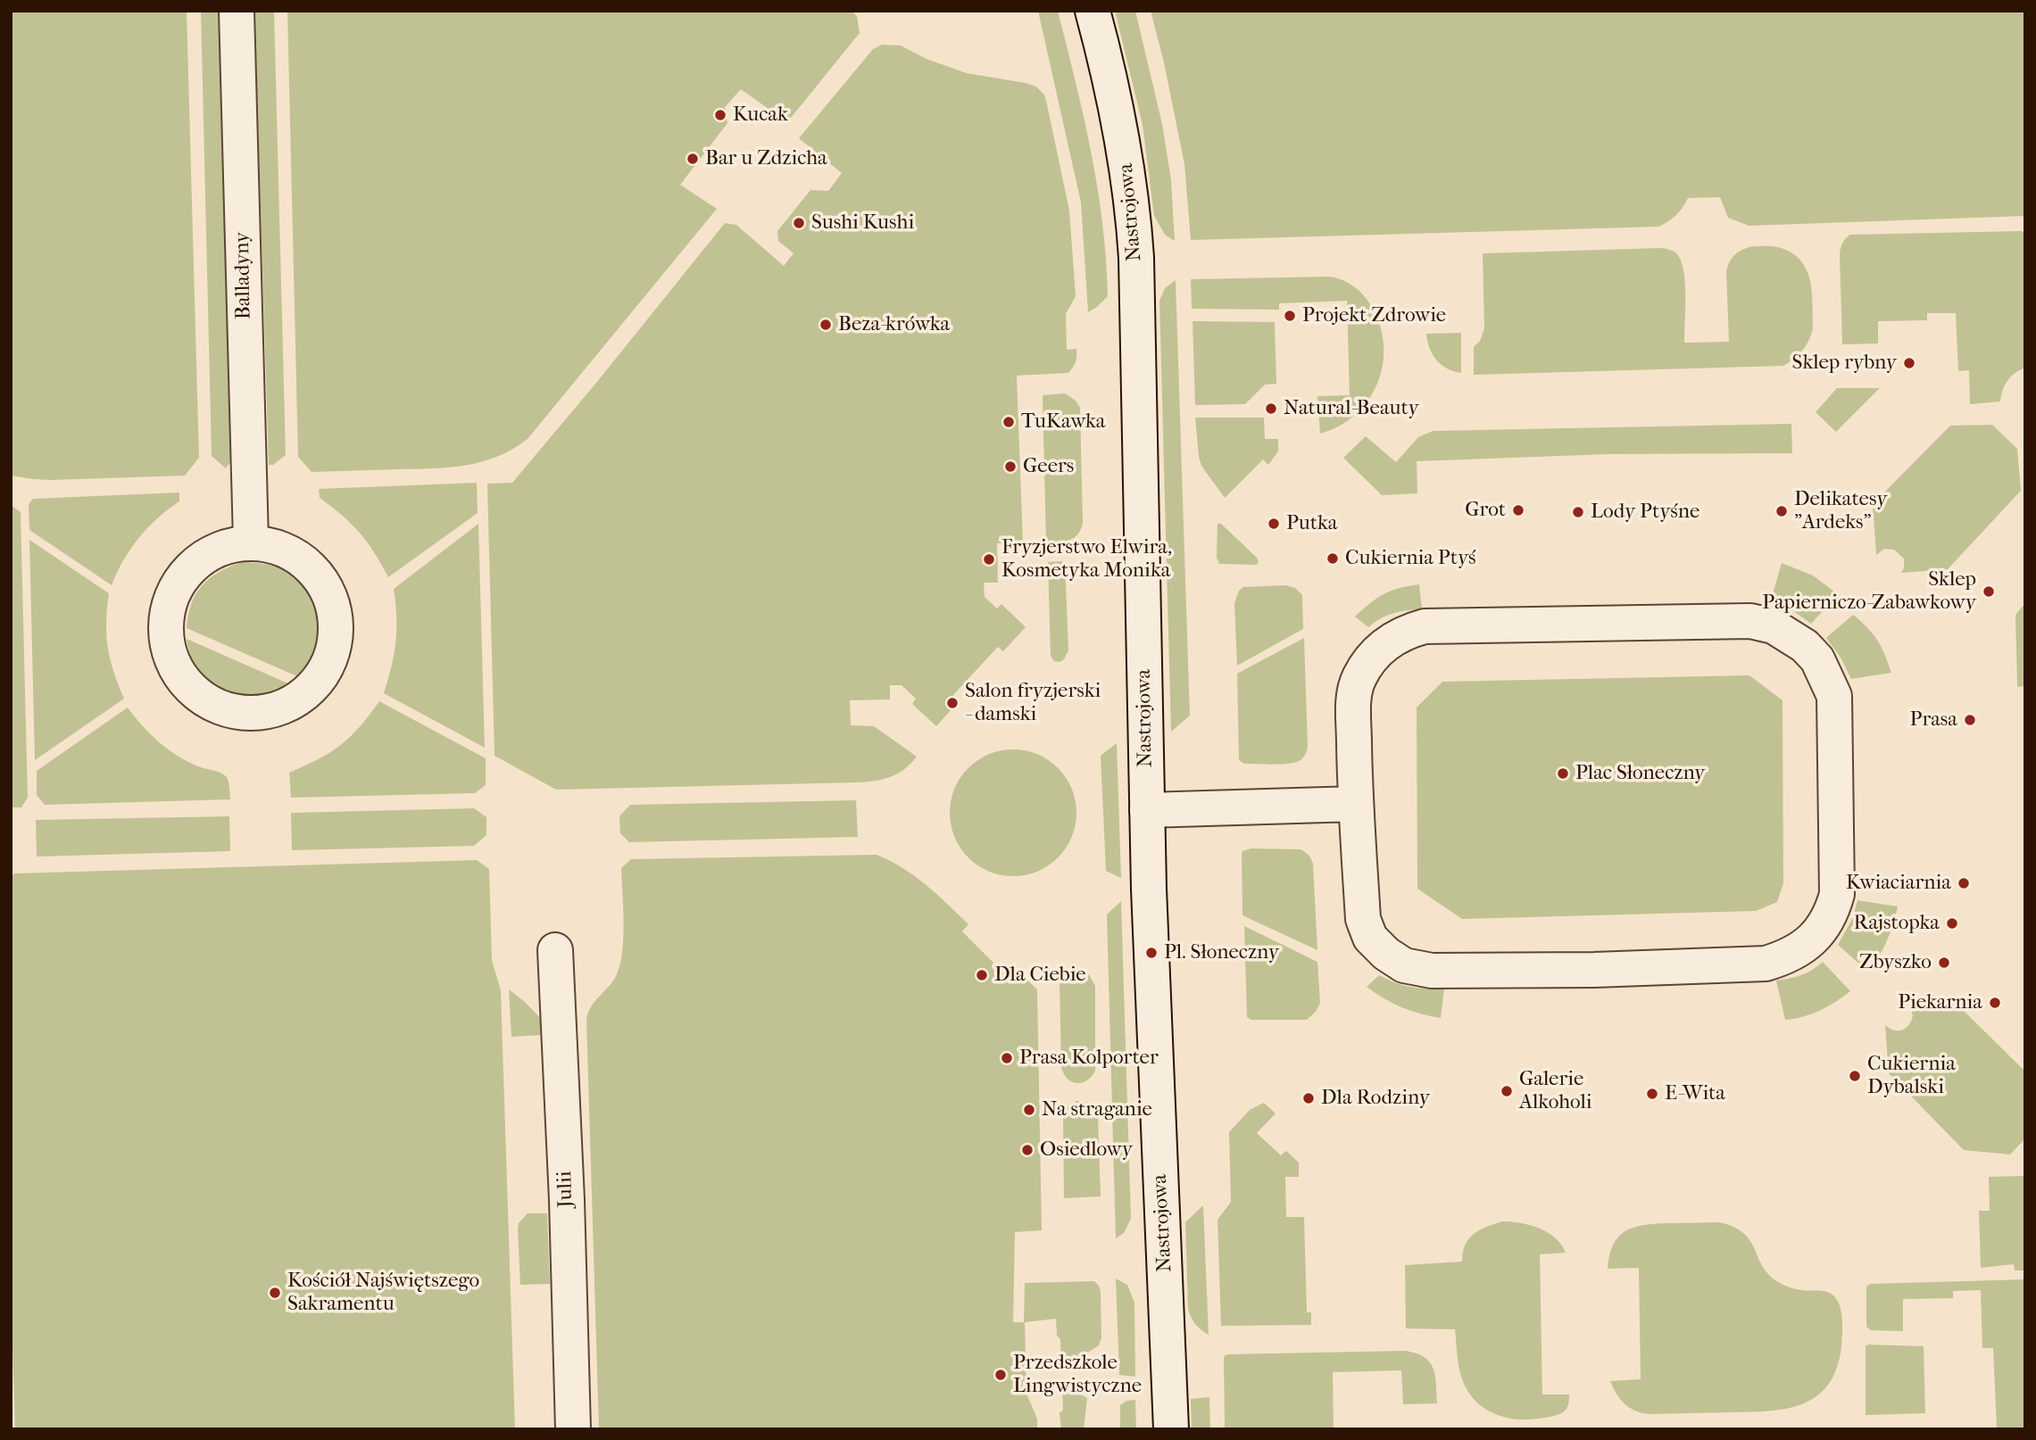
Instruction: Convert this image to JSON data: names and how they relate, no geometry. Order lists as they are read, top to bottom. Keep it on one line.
{"streets":{"street":["Nastrojowa","Balladyny","Julii"]},"places":["Kucak","Bar u Zdzicha","Sushi Kushi","Projekt Zdrowie","Beza-krówka","Sklep rybny","Natural-Beauty","TuKawka","Geers","Grot","Delikatesy \"Ardeks\"","Lody Ptyśne","Putka","Cukiernia Ptyś","Fryzjerstwo Elwira, Kosmetyka Monika","Sklep Papierniczo-Zabawkowy","Salon fryzjerski - damski","Prasa","Plac Słoneczny","Kwiaciarnia","Rajstopka","Pl. Słoneczny","Zbyszko","Dla Ciebie","Piekarnia","Prasa Kolporter","Cukiernia Dybalski","Galerie Alkoholi","E-Wita","Dla Rodziny","Na straganie","Osiedlowy","Kościół Najświętszego Sakramentu","Przedszkole Lingwistyczne"]}
